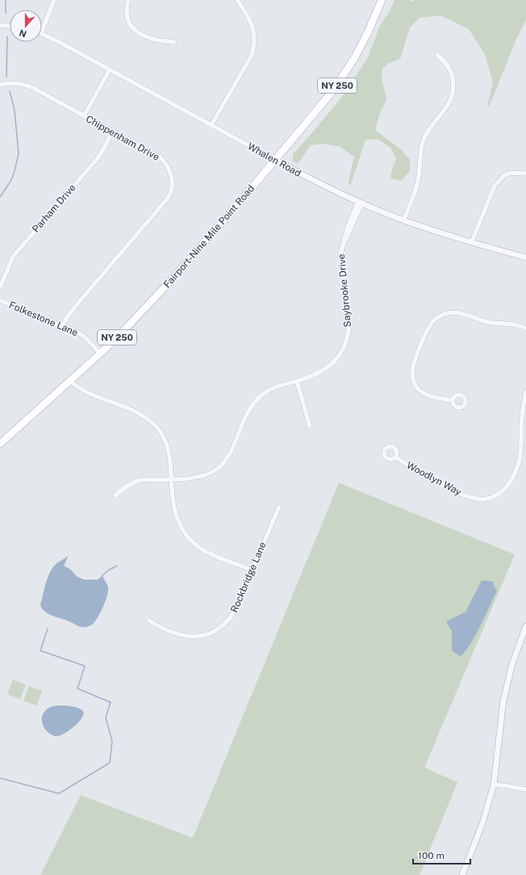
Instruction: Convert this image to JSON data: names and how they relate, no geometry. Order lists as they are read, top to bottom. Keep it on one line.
{"streets":{"main road":["NY 250","Fairport-Nine Mile Point Road"],"street":["Chippenham Drive","Whalen Road","Parham Drive","Saybrooke Drive","Folkestone Lane","Woodlyn Way","Rockbridge Lane"]},"crossings":[["Chippenham Drive","Parham Drive"],["Chippenham Drive","Folkestone Lane"],["Whalen Road","Fairport-Nine Mile Point Road"],["Whalen Road","Saybrooke Drive"],["Fairport-Nine Mile Point Road","Folkestone Lane"]],"scale_bar":"100 m","north":"bottom"}
